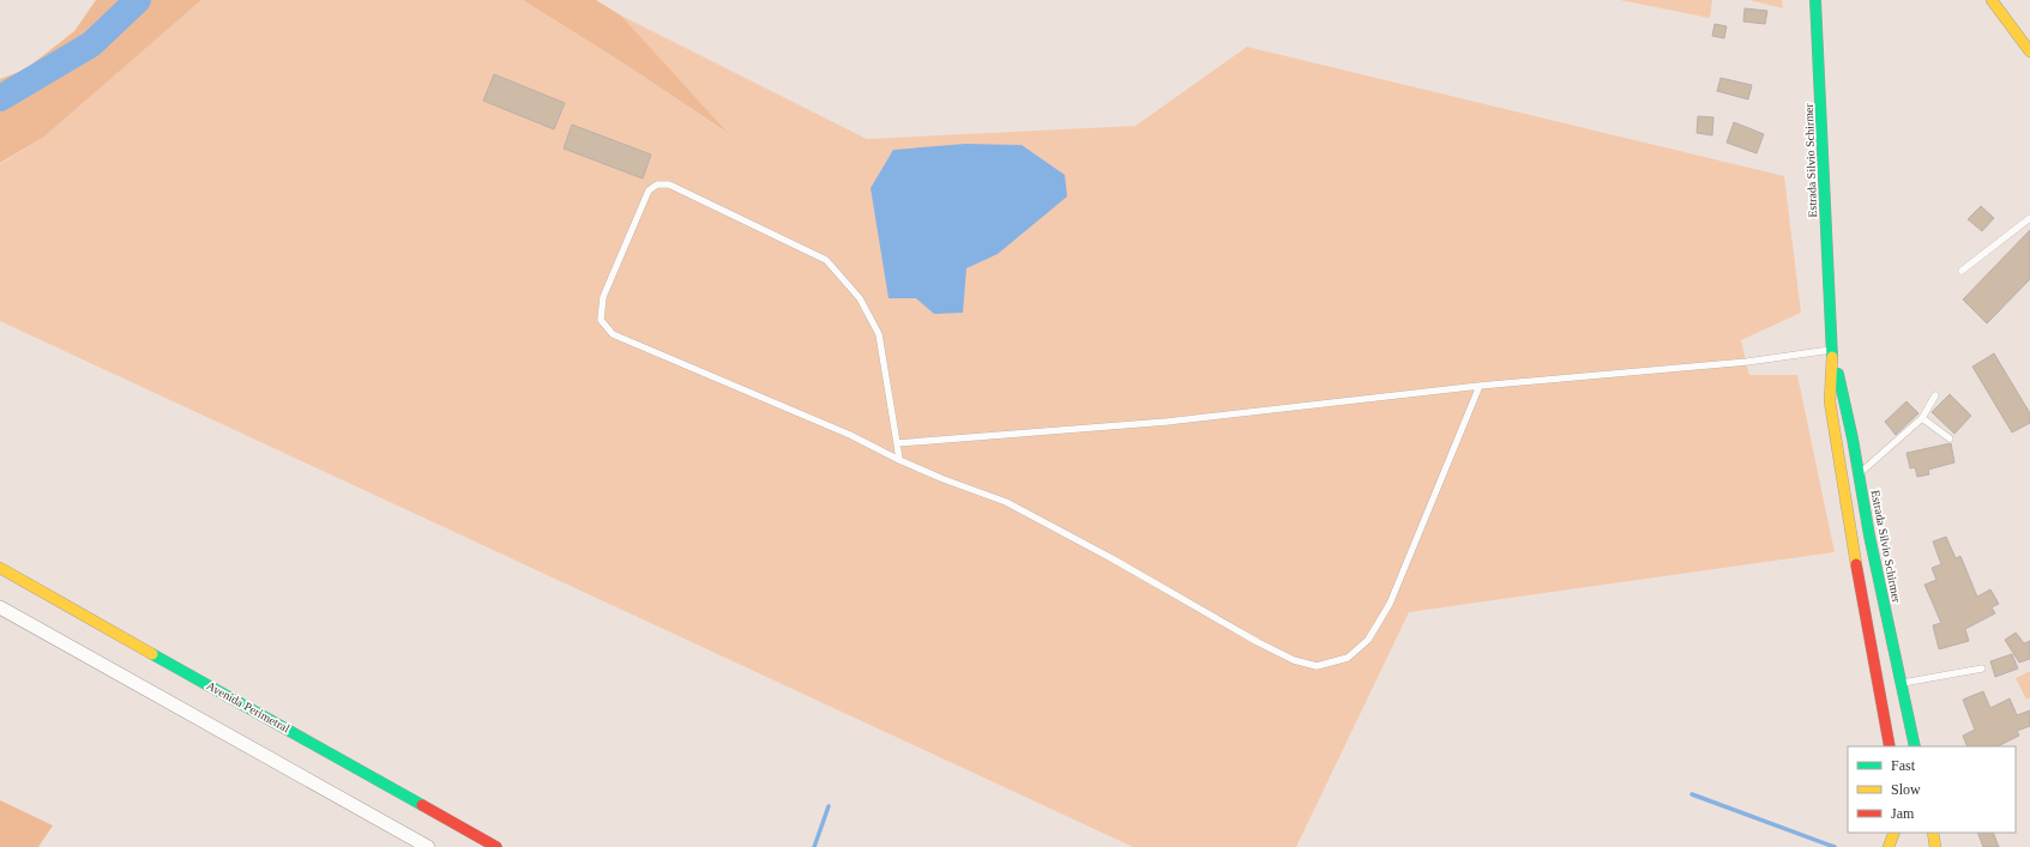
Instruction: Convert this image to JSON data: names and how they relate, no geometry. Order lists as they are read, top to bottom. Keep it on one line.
{"streets":{"main road":["Estrada Silvio Schirmer","Avenida Perimetral"]},"legend":["Fast","Slow","Jam"]}
